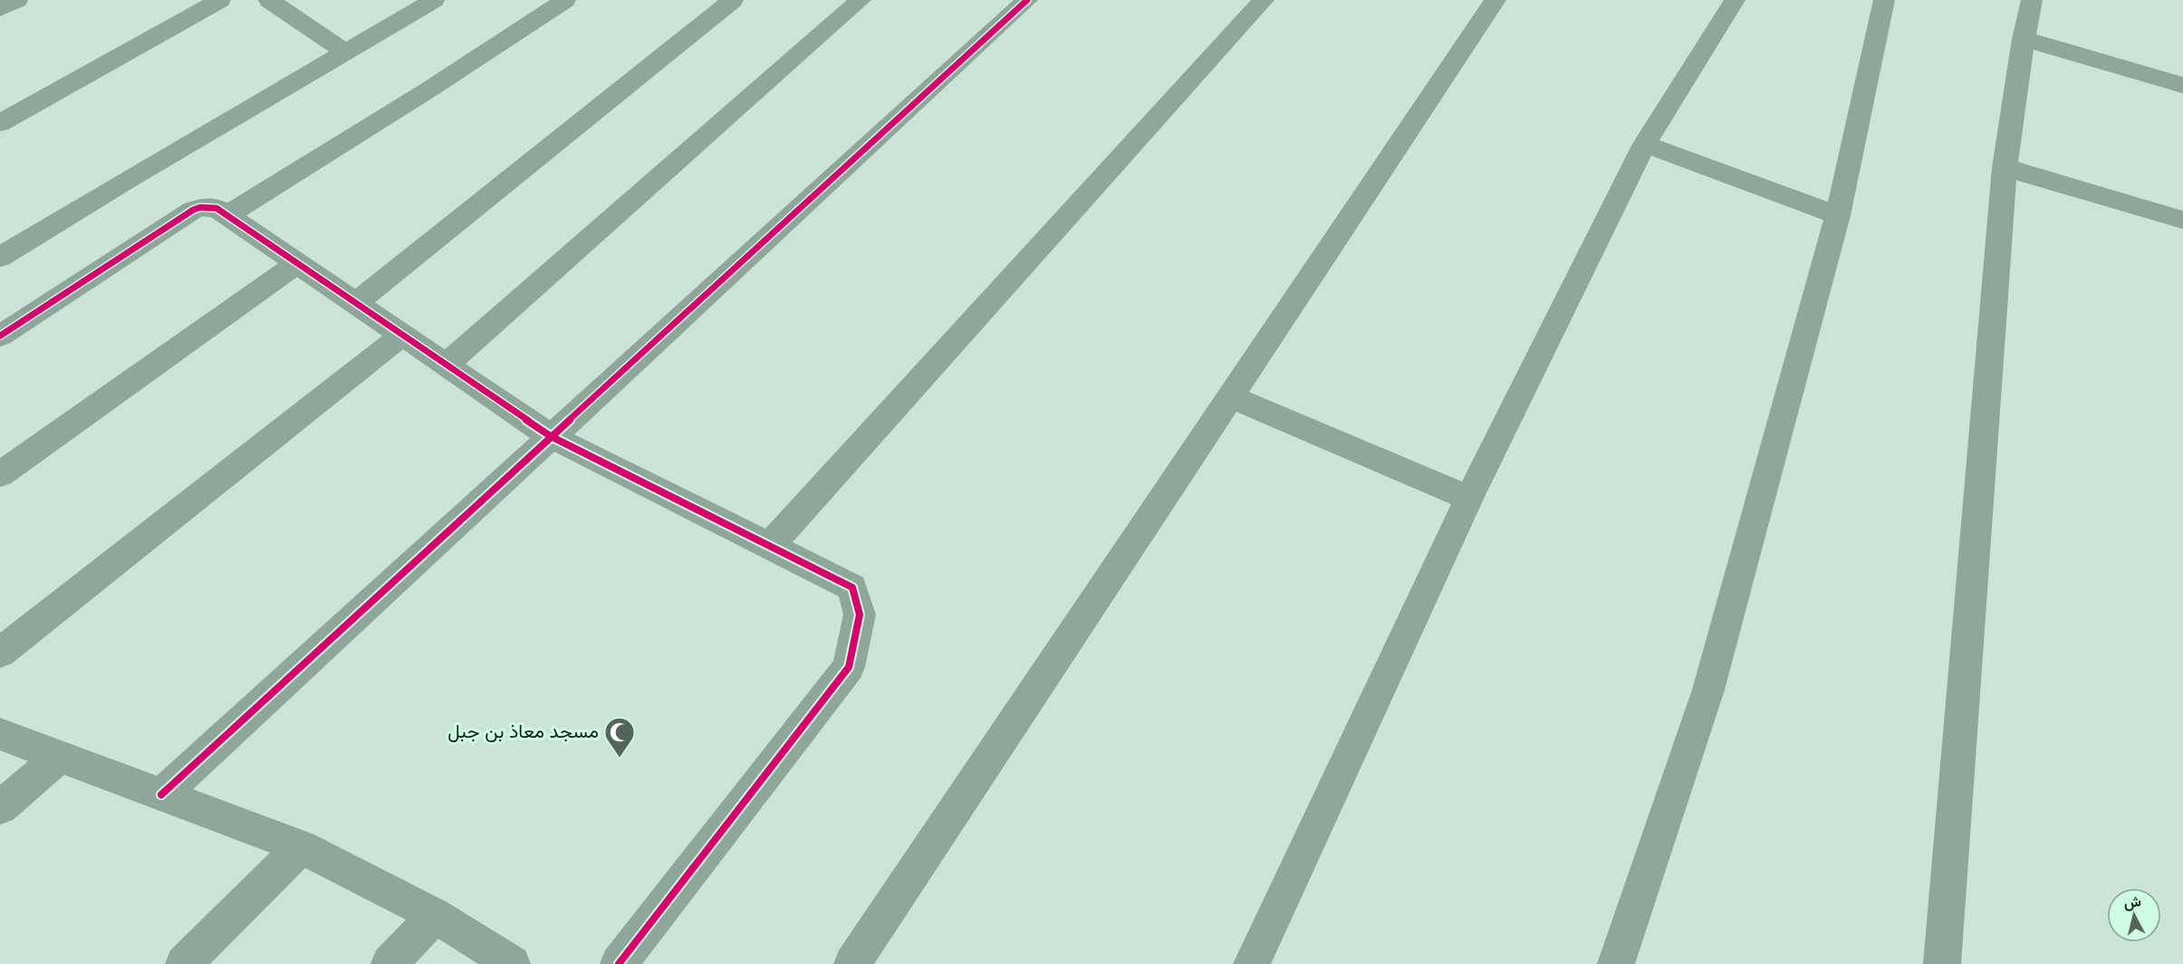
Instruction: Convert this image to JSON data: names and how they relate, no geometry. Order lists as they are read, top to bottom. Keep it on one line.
{"places":{"mosque":["مسجد معاذ بن جبل"]},"north":"top"}
